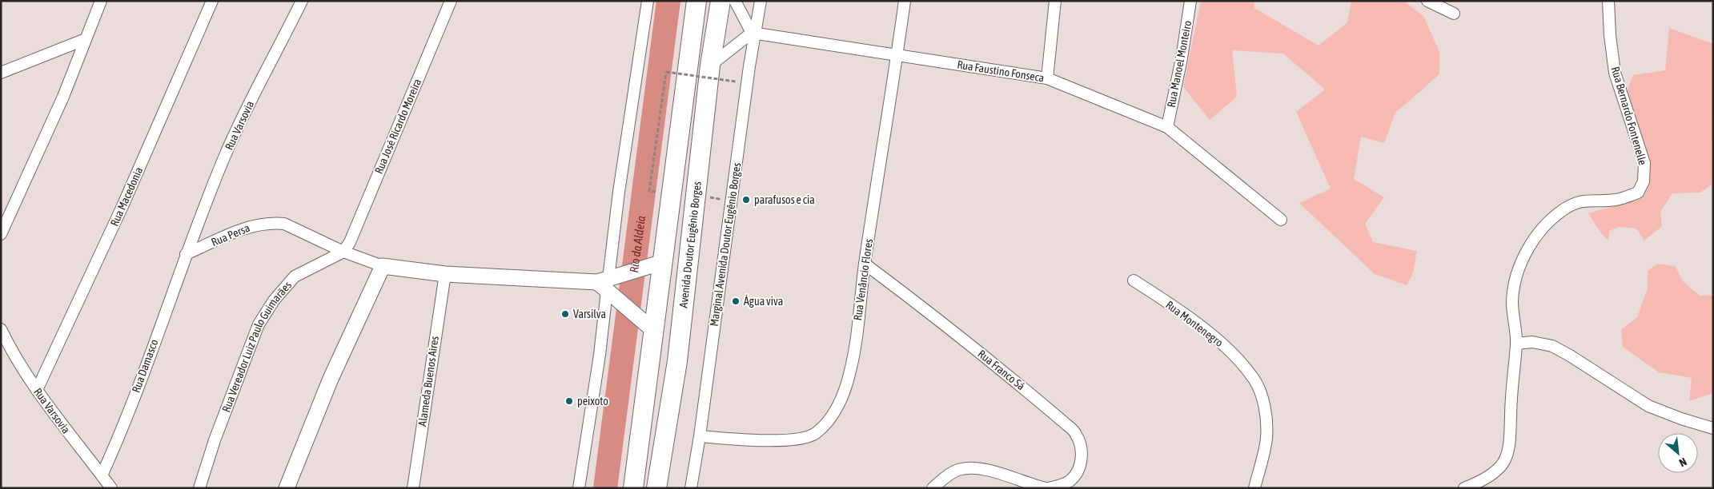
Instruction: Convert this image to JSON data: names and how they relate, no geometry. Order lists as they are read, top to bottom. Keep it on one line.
{"streets":{"highway":["Avenida Doutor Eugênio Borges"],"street":["Rua Manoel Monteiro","Rua Faustino Fonseca","Rua Bernardo Fontenelle","Rua Varsovia","Rua José Ricardo Moreira","Rua Macedonia","Rua Persa","Marginal Avenida Doutor Eugênio Borges","Rua Venâncio Flores","Rua Montenegro","Rua Vereador Luiz Paulo Guimarães","Rua Damasco","Rua Franco Sá","Alameda Buenos Aires"]},"crossings":[["Rua Manoel Monteiro","Rua Faustino Fonseca"],["Rua Faustino Fonseca","Marginal Avenida Doutor Eugênio Borges"],["Rua Faustino Fonseca","Rua Venâncio Flores"],["Rua Varsovia","Rua Macedonia"],["Rua Varsovia","Rua Persa"],["Rua Varsovia","Rua Damasco"],["Rua José Ricardo Moreira","Rua Persa"],["Rua José Ricardo Moreira","Rua Vereador Luiz Paulo Guimarães"],["Rua Persa","Rua Vereador Luiz Paulo Guimarães"],["Rua Persa","Rua Damasco"],["Marginal Avenida Doutor Eugênio Borges","Rua Venâncio Flores"],["Rua Venâncio Flores","Rua Franco Sá"]],"water":["Rio da Aldeia"],"places":["parafusos e cia","Água viva","Varsilva","peixoto"],"north":"bottom right"}
